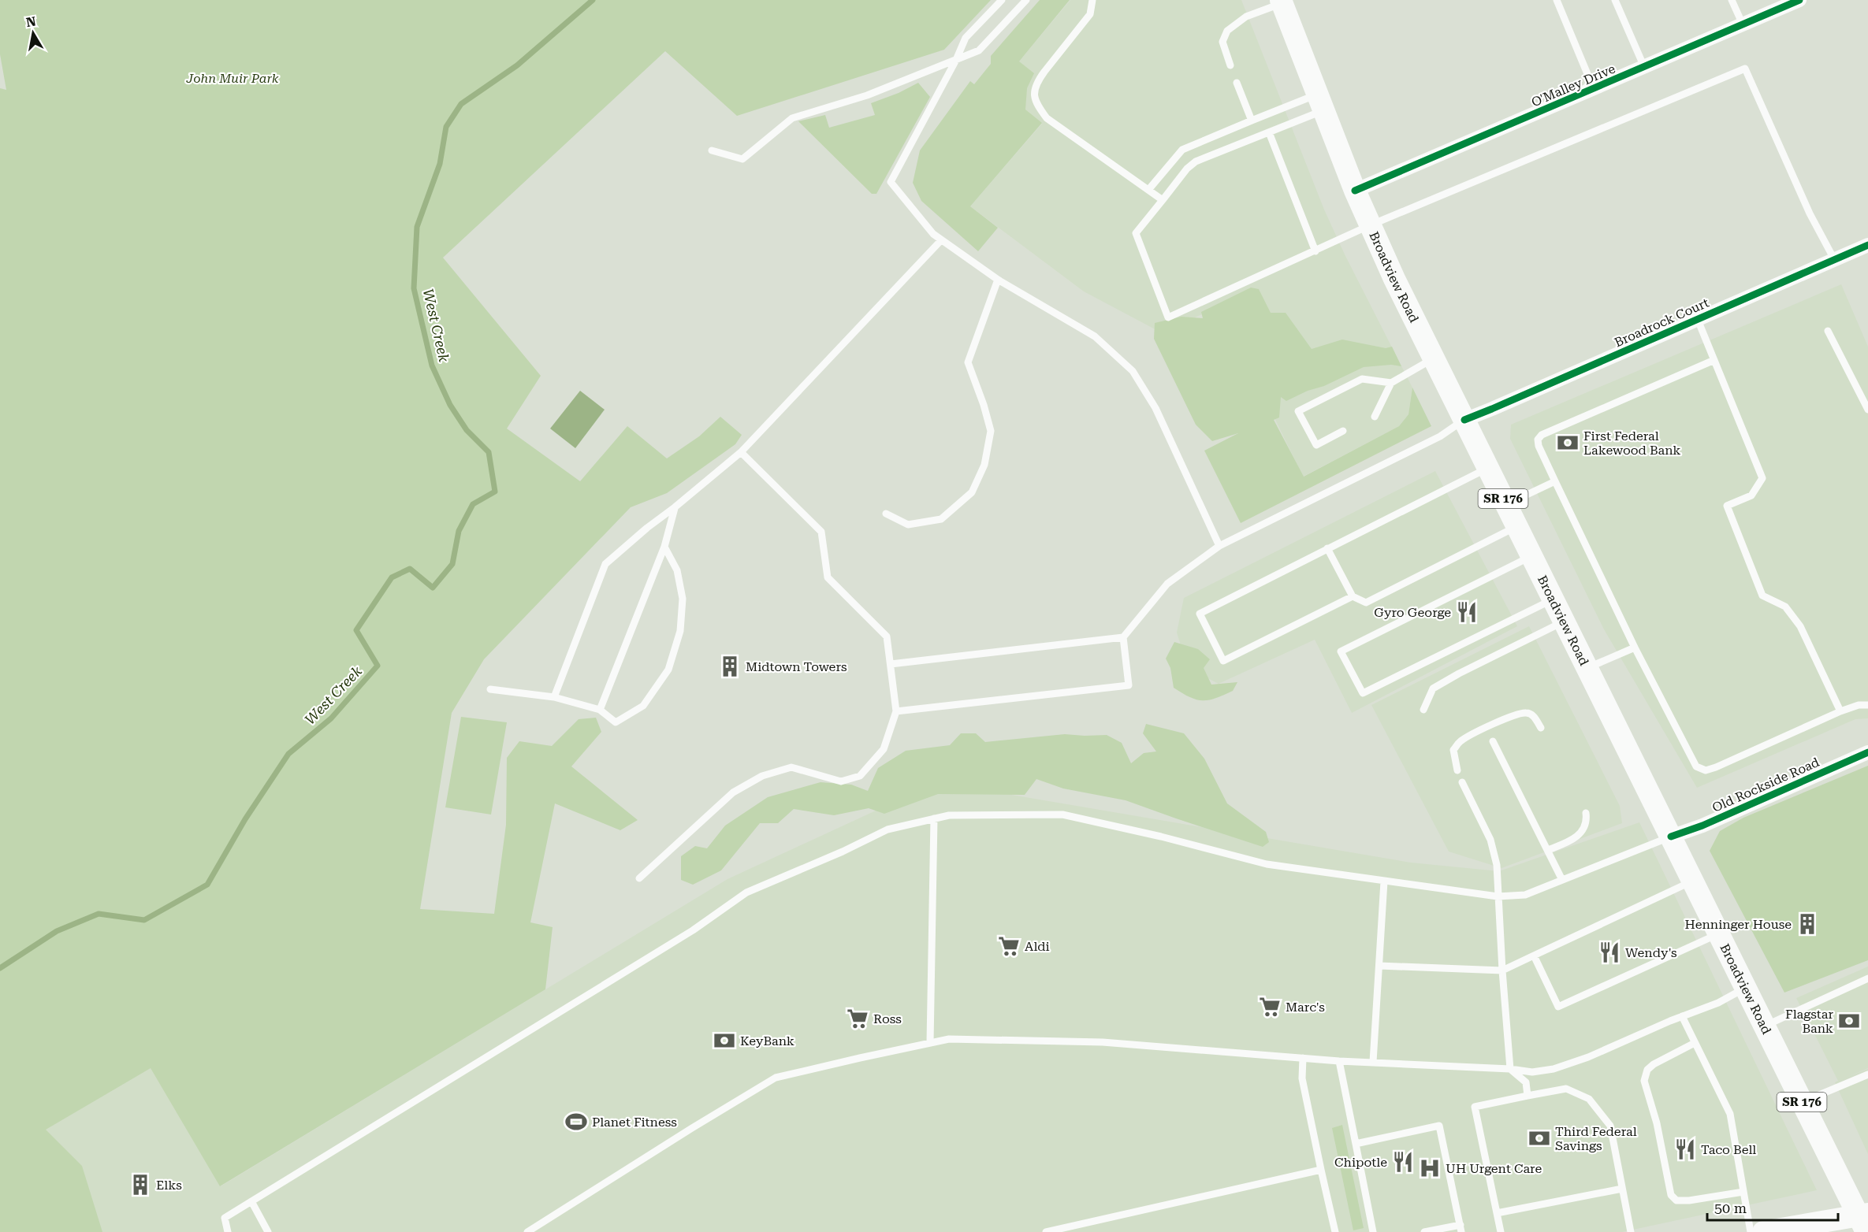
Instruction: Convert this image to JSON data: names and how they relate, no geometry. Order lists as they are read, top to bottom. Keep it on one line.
{"streets":{"main road":["Broadview Road","SR 176"],"street":["O'Malley Drive","Broadrock Court","Old Rockside Road"]},"crossings":[["O'Malley Drive","Broadview Road"],["Broadview Road","Broadrock Court"],["Broadview Road","Old Rockside Road"]],"water":["West Creek"],"parks":["John Muir Park"],"places":{"bank":["First Federal Lakewood Bank","Flagstar Bank","KeyBank","Third Federal Savings"],"restaurant":["Gyro George","Wendy's","Taco Bell","Chipotle"],"building":["Midtown Towers","Henninger House","Elks"],"supermarket":["Aldi","Marc's","Ross"],"sports":["Planet Fitness"],"hospital":["UH Urgent Care"]},"scale_bar":"50 m","north":"top"}
